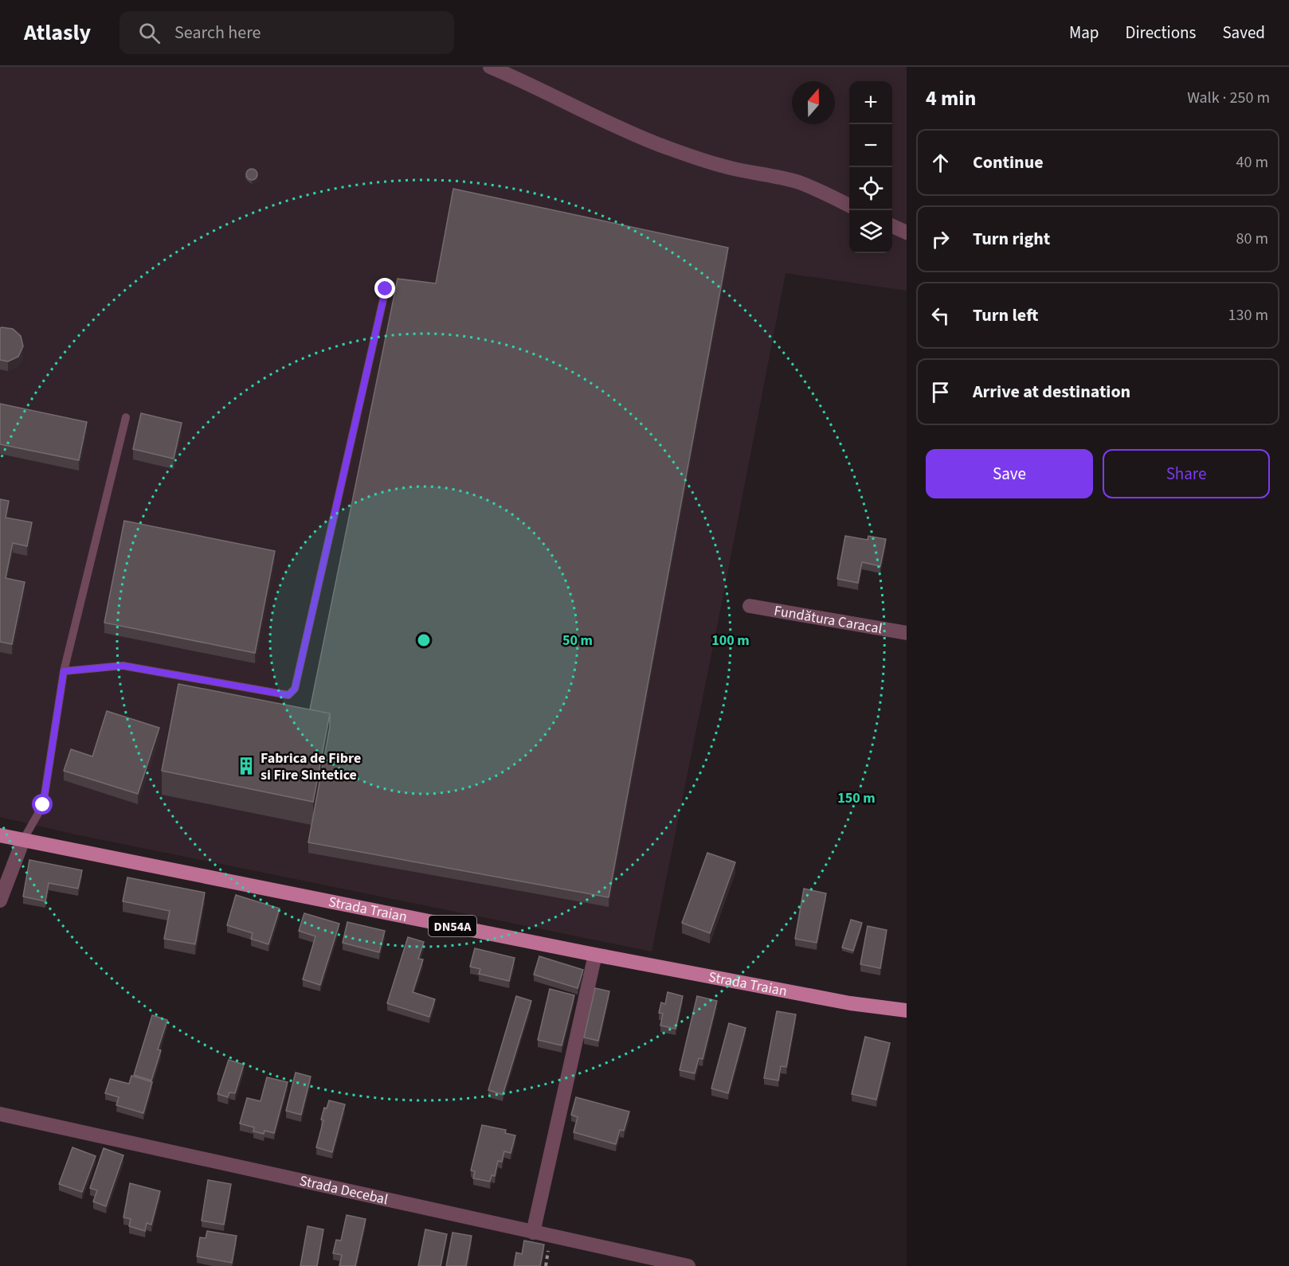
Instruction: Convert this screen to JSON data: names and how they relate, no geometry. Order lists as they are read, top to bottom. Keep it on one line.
{"streets":{"main road":["Strada Traian","DN54A"],"street":["Fundătura Caracal","Strada Decebal"]},"places":{"building":["Fabrica de Fibre si Fire Sintetice"]},"north":"top","page":{"header":"Atlasly","search":"Search here","nav":["Map","Directions","Saved"],"heading":["4 min","Walk · 250 m"],"map_buttons":["+","−"],"list":[["Continue","40 m"],["Turn right","80 m"],["Turn left","130 m"],"Arrive at destination"],"buttons":["Save","Share"]},"rings":["50 m","100 m","150 m"]}
